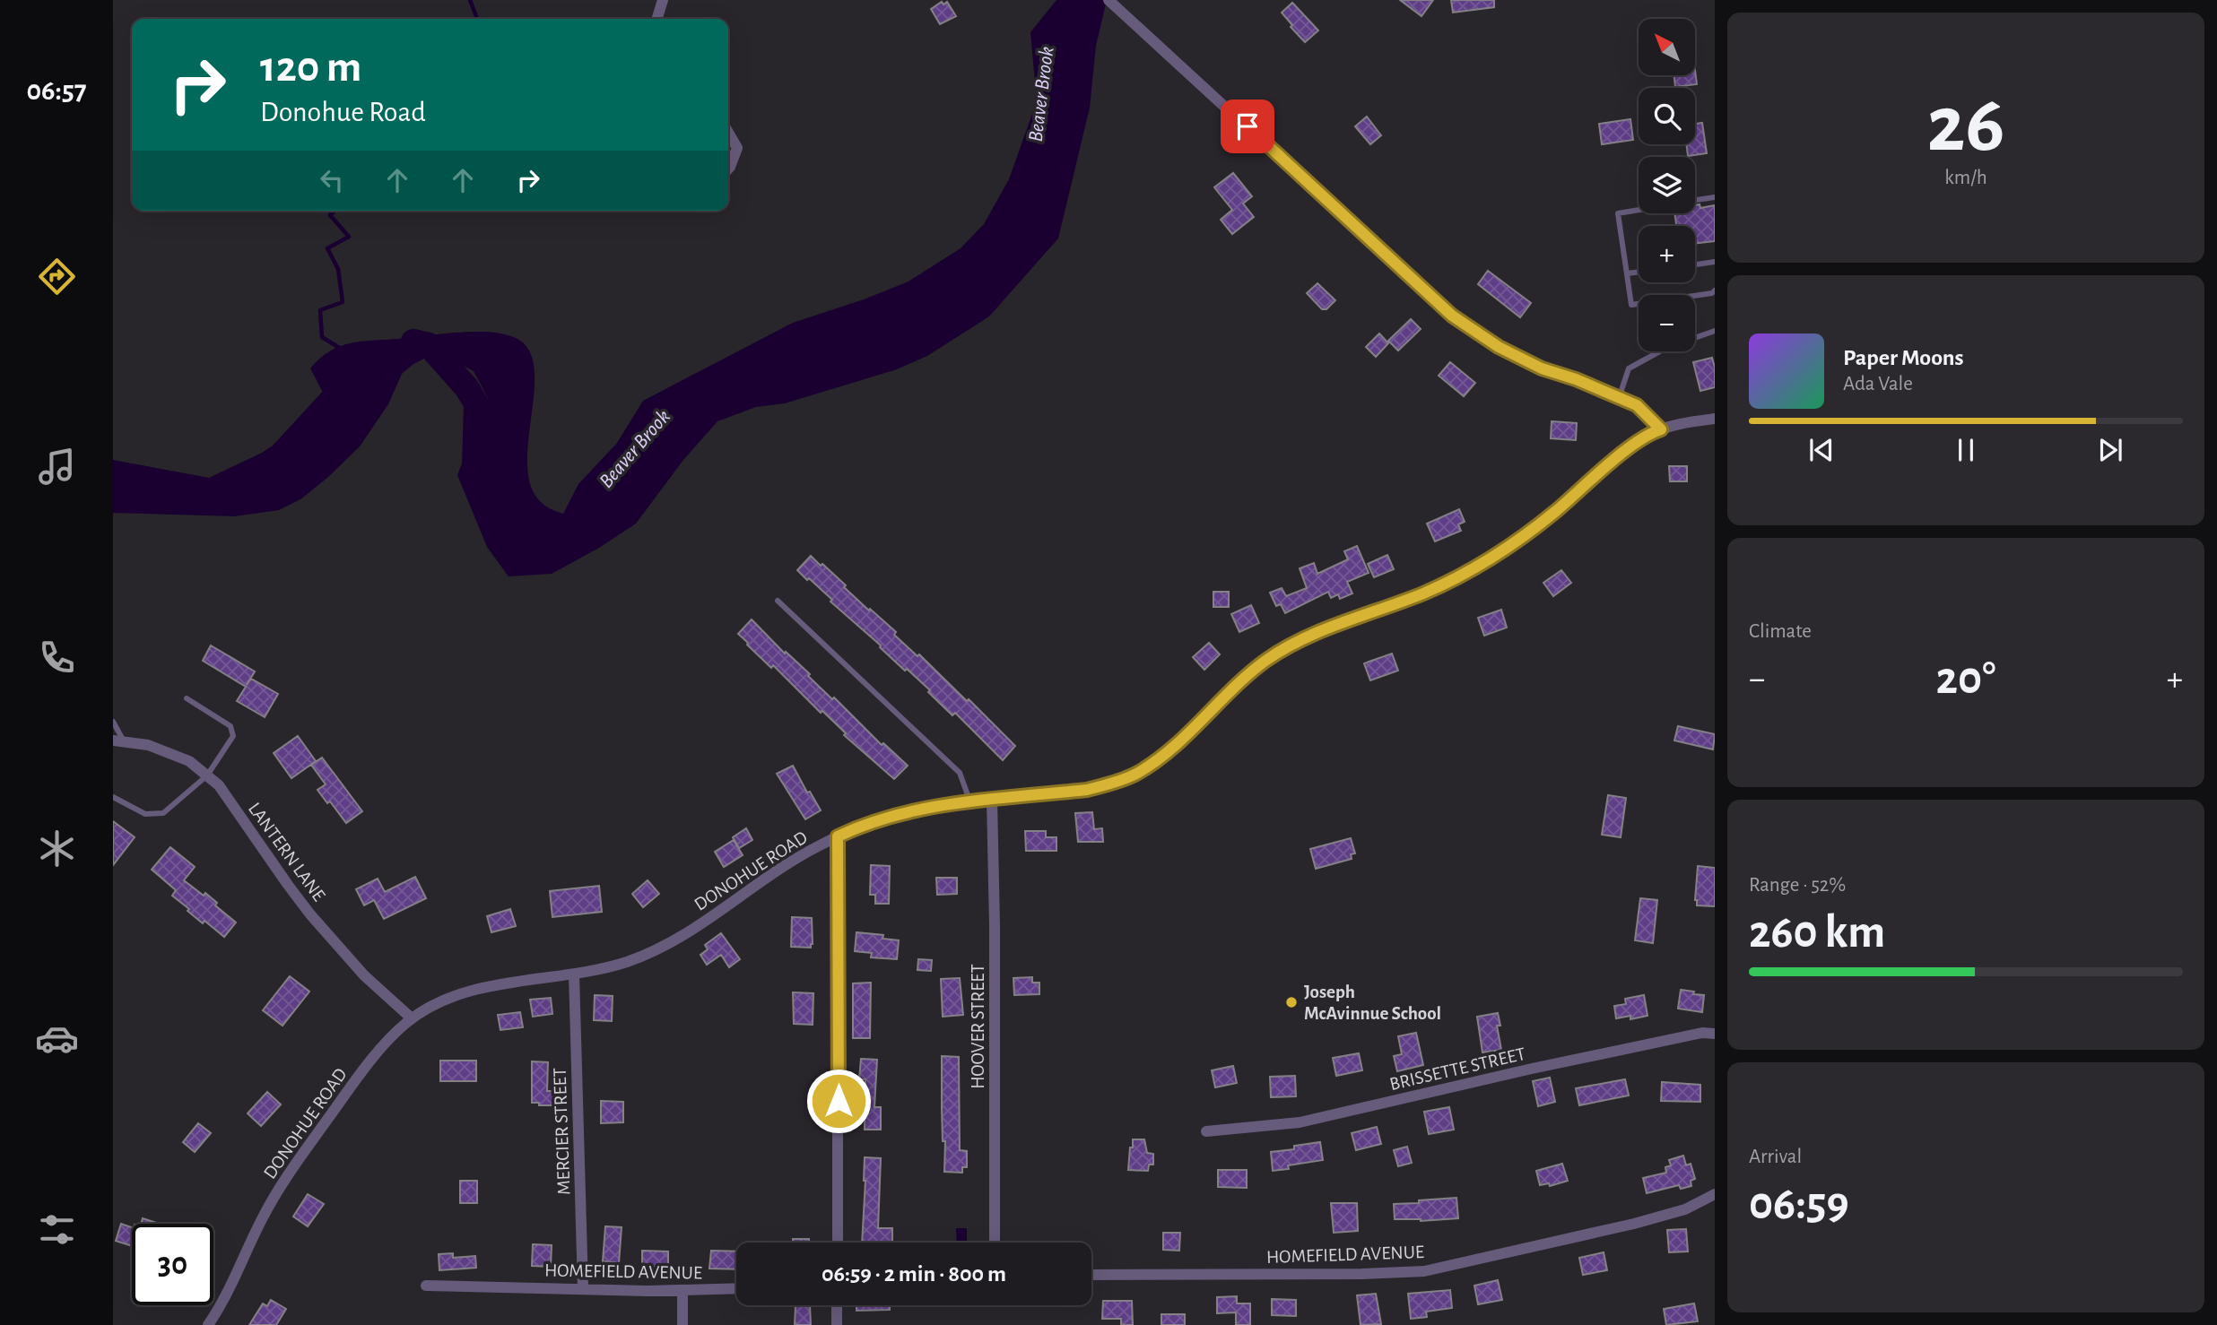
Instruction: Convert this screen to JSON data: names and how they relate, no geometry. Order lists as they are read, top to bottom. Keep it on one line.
{"streets":{"street":["LANTERN LANE","DONOHUE ROAD","HOOVER STREET","BRISSETTE STREET","MERCIER STREET","HOMEFIELD AVENUE"]},"crossings":[["LANTERN LANE","DONOHUE ROAD"],["DONOHUE ROAD","HOOVER STREET"],["DONOHUE ROAD","MERCIER STREET"],["MERCIER STREET","HOMEFIELD AVENUE"]],"water":["Beaver Brook"],"places":["Joseph McAvinnue School"],"north":"top left","page":{"tabs":"06:57","tile":[["26","km/h"],"Climate",["Range · 52%","260 km"],["Arrival","06:59"]],"map_buttons":["+","−"],"turn":["120 m","Donohue Road"],"song":["Paper Moons","Ada Vale"],"heat":["−","20°","+"],"limit":"30","trip":"06:59 · 2 min · 800 m"}}
